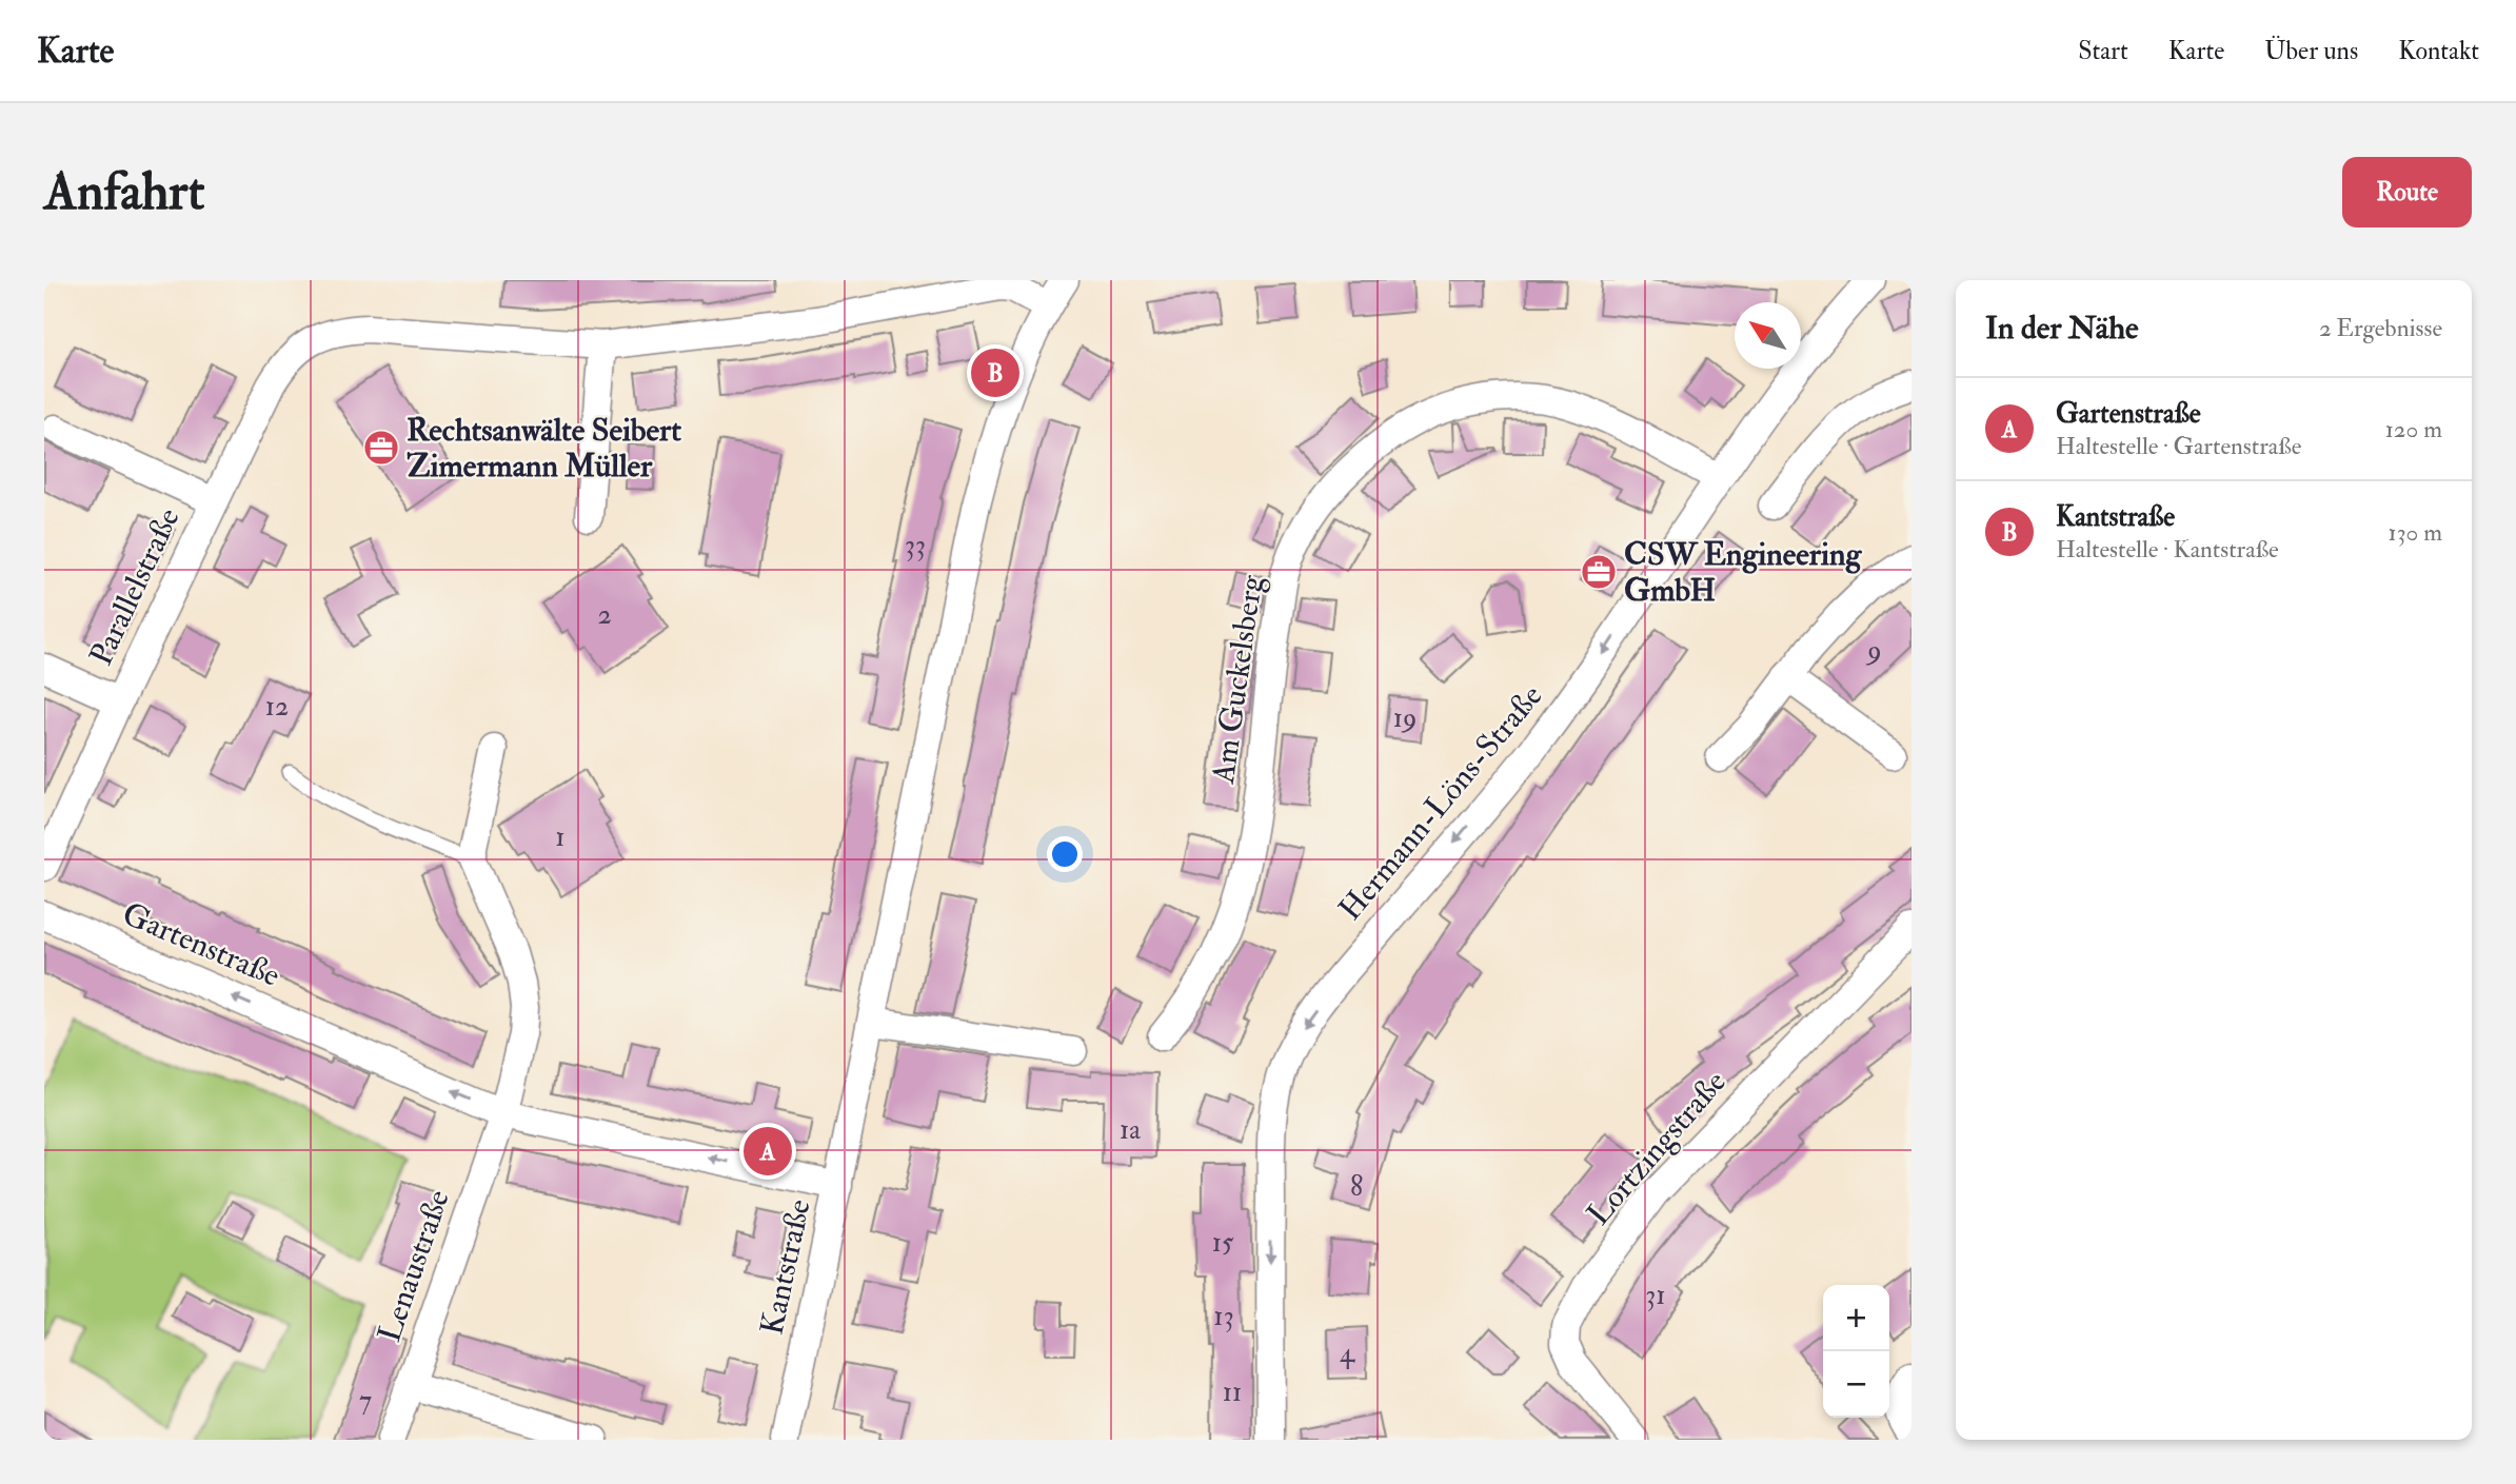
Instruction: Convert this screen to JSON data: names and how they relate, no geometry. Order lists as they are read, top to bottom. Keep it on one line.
{"streets":{"street":["Parallelstraße","Am Guckelsberg","Hermann-Löns-Straße","Gartenstraße","Lortzingstraße","Lenaustraße","Kantstraße"]},"crossings":[["Parallelstraße","Kantstraße"],["Am Guckelsberg","Hermann-Löns-Straße"],["Gartenstraße","Lenaustraße"],["Gartenstraße","Kantstraße"]],"one_way":["Hermann-Löns-Straße","Gartenstraße"],"places":{"office":["Rechtsanwälte Seibert Zimermann Müller","CSW Engineering GmbH"]},"house_numbers":["33","2","9","12","19","1","1a","8","15","31","13","4","11","7"],"north":"top left","page":{"header":"Karte","nav":["Start","Karte","Über uns","Kontakt"],"buttons":"Route","title":"Anfahrt","heading":["In der Nähe","2 Ergebnisse"],"pins":["B","A"],"list":[{"mark":"A","name":"Gartenstraße","note":"Haltestelle · Gartenstraße","value":"120 m"},{"mark":"B","name":"Kantstraße","note":"Haltestelle · Kantstraße","value":"130 m"}],"map_buttons":["+","−"]}}
